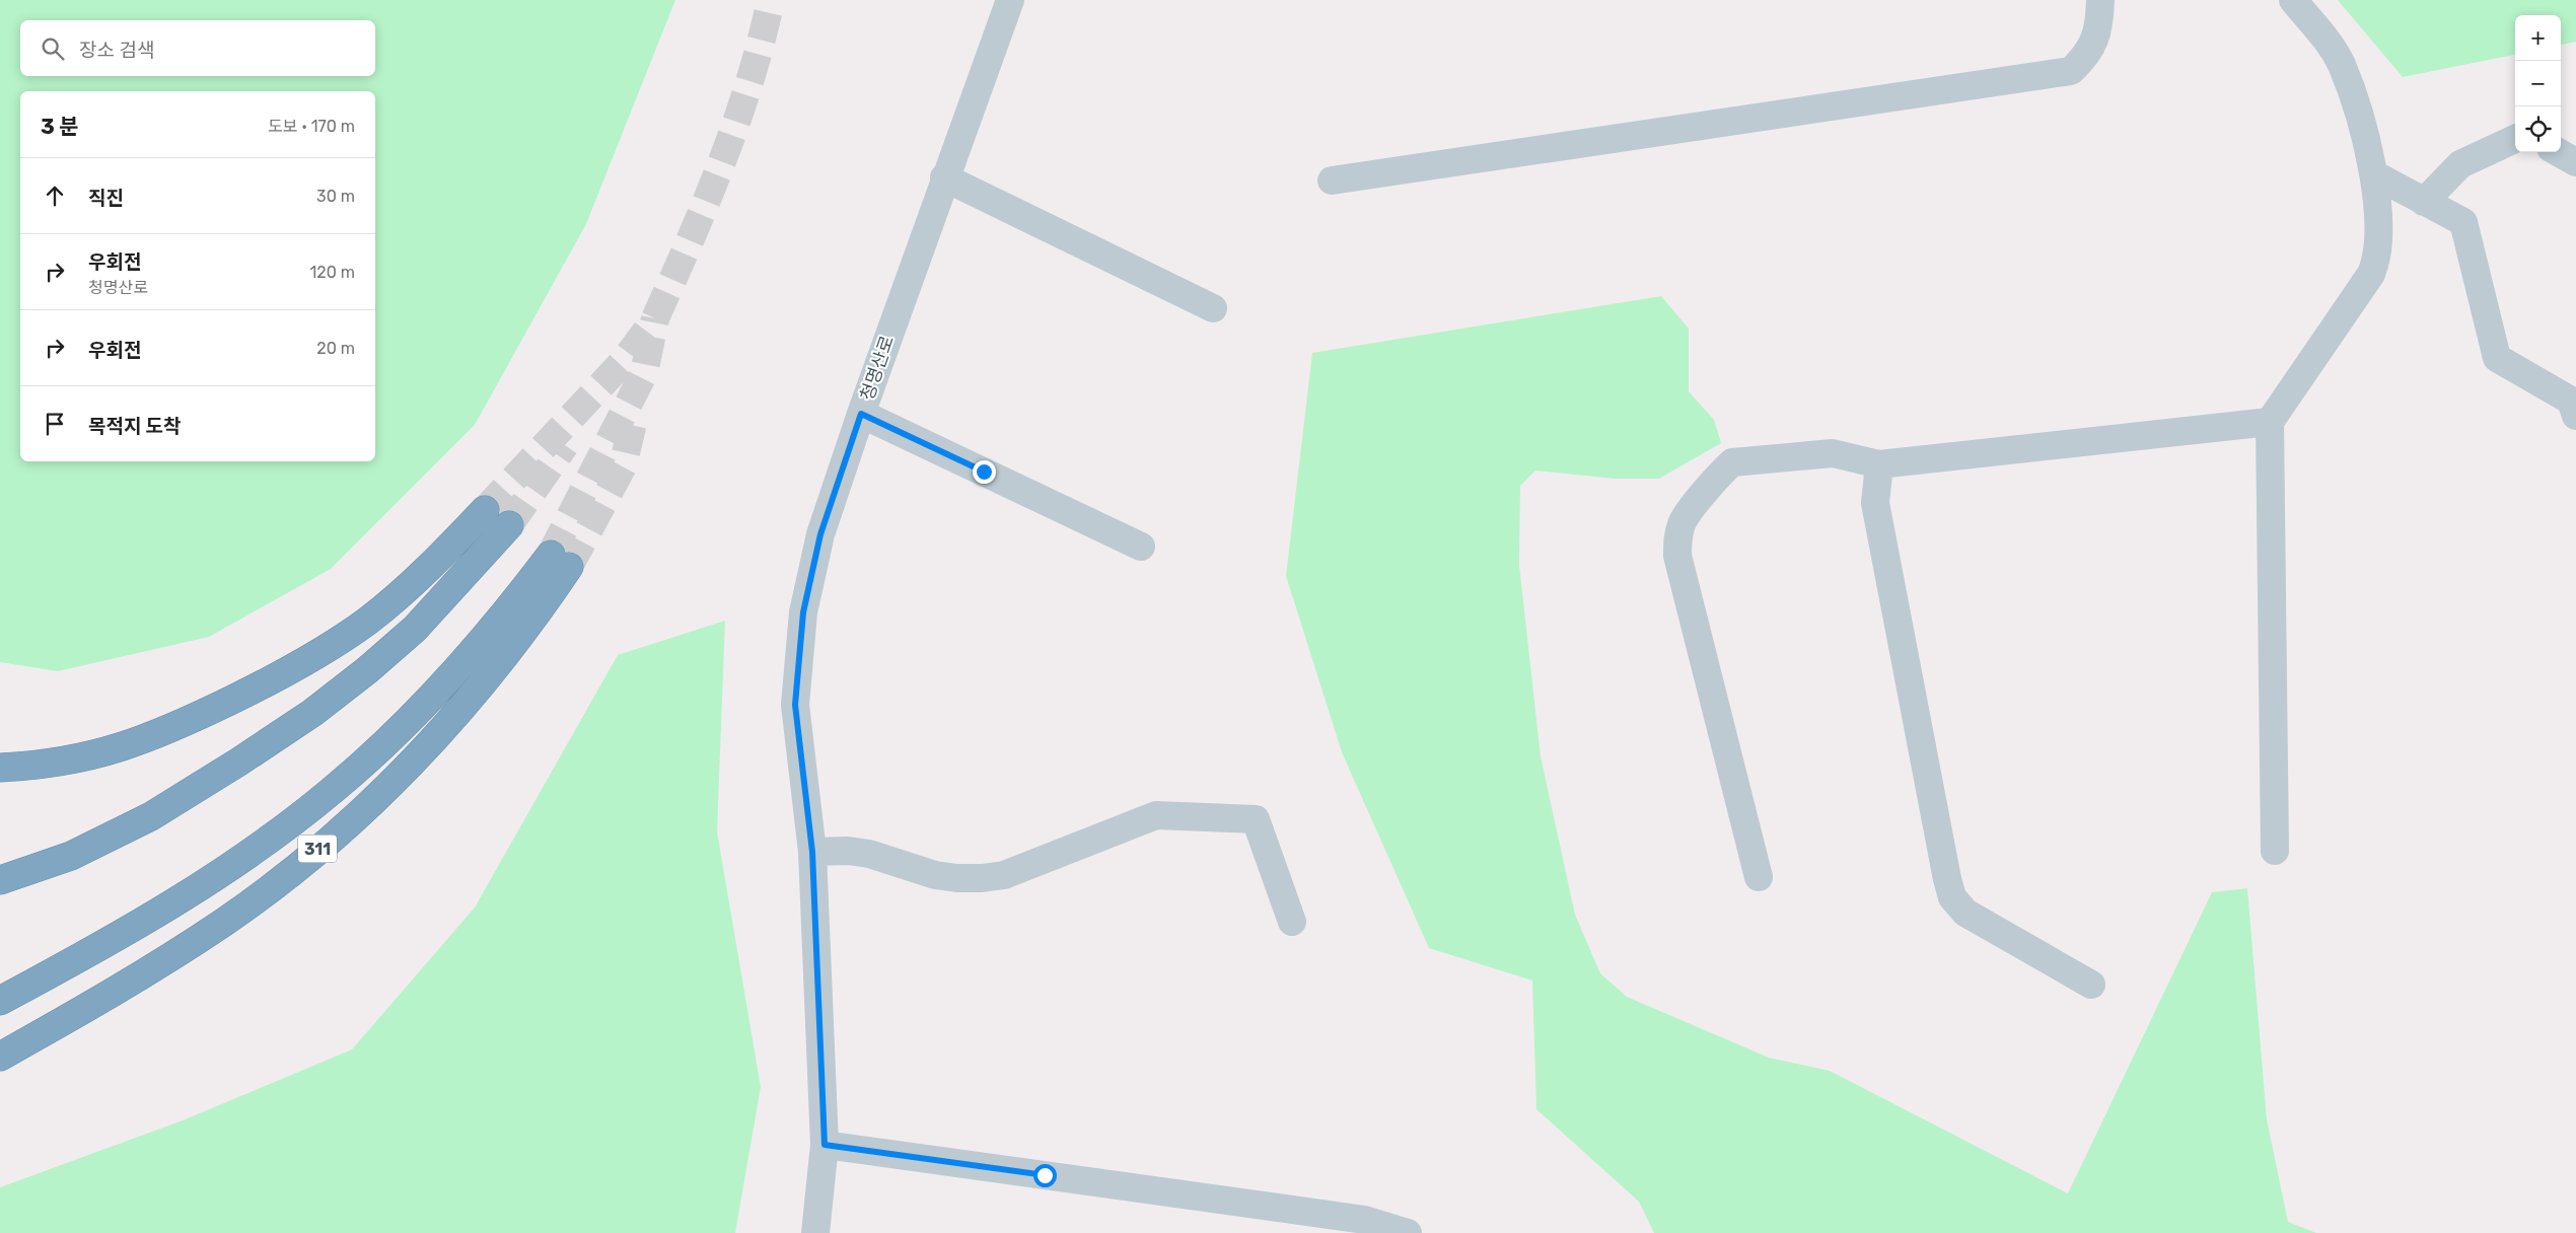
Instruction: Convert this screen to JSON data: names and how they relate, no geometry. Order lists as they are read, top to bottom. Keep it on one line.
{"streets":{"highway":["311"],"street":["청명산로"]},"page":{"map_buttons":["+","−"],"search":"장소 검색","heading":["3 분","도보 · 170 m"],"list":[["직진","30 m"],["우회전","청명산로","120 m"],["우회전","20 m"],"목적지 도착"]}}
